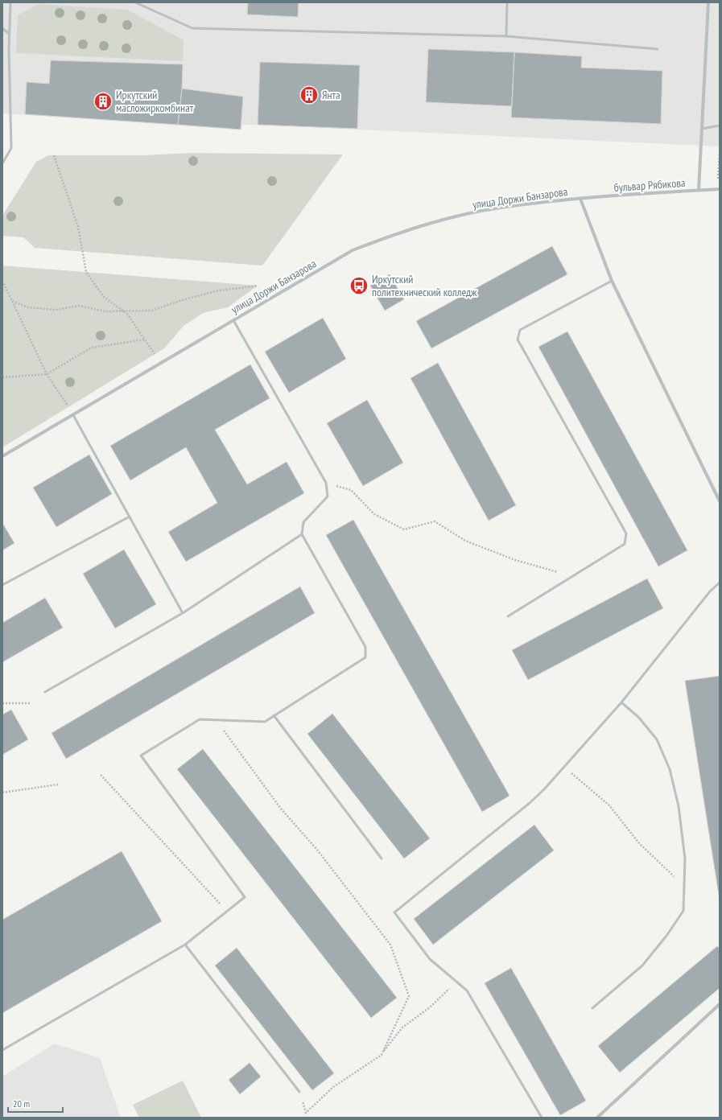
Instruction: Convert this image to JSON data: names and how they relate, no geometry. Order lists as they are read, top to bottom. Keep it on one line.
{"streets":{"street":["бульвар Рябикова","улица Доржи Банзарова"]},"crossings":[["бульвар Рябикова","улица Доржи Банзарова"]],"places":{"building":["Янта","Иркутский масложиркомбинат"],"bus stop":["Иркутский политехнический колледж"]},"scale_bar":"20 m"}
